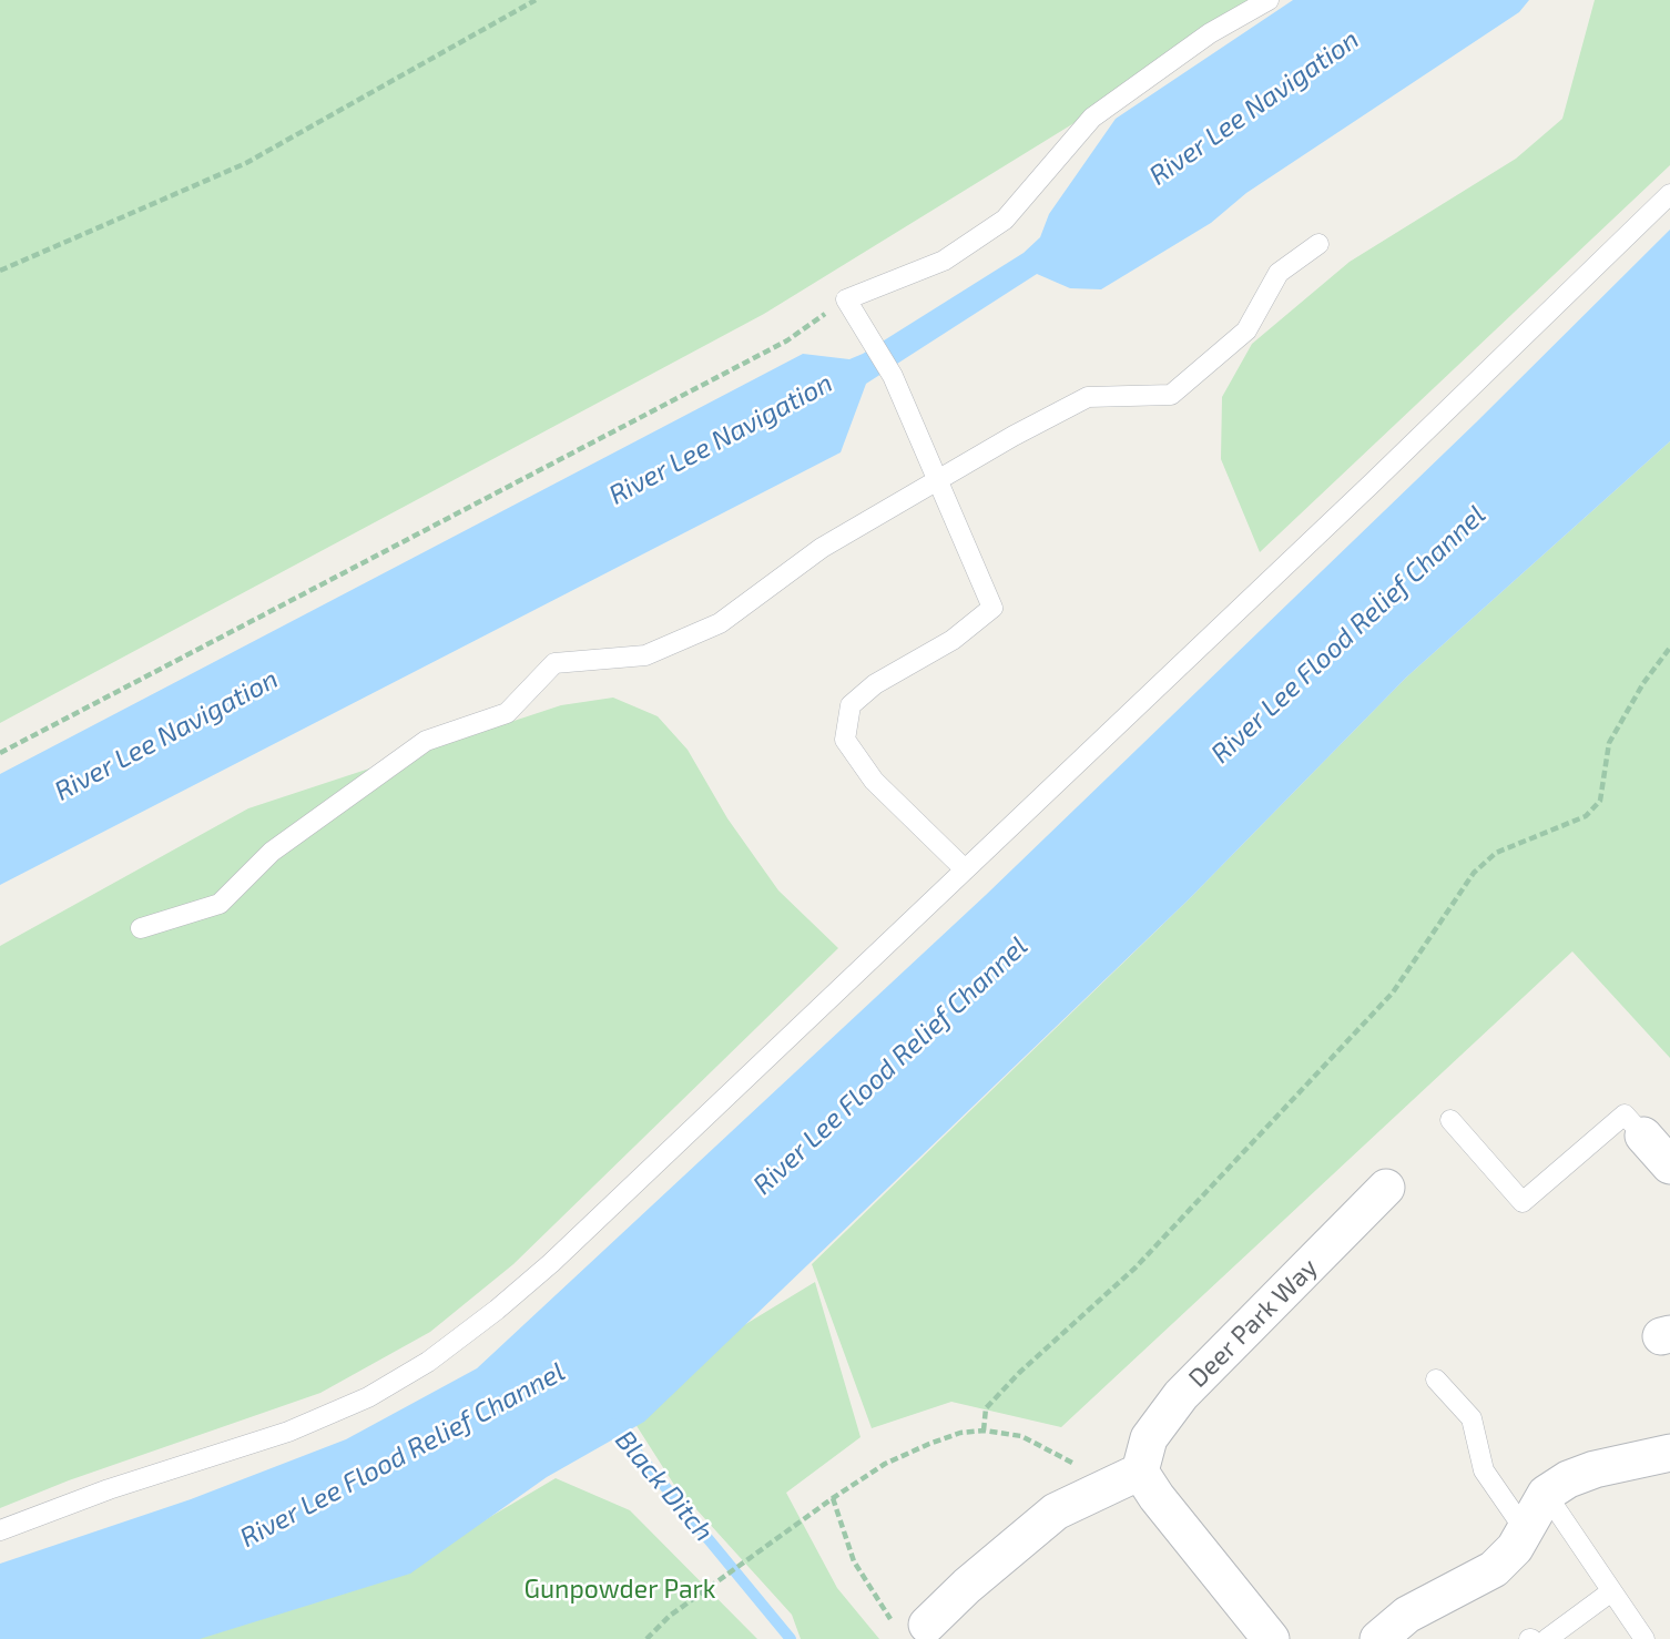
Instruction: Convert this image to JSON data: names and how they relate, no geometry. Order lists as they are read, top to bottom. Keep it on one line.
{"streets":{"street":["Deer Park Way"]},"water":["River Lee Navigation","River Lee Flood Relief Channel","Black Ditch"],"parks":["Gunpowder Park"]}
